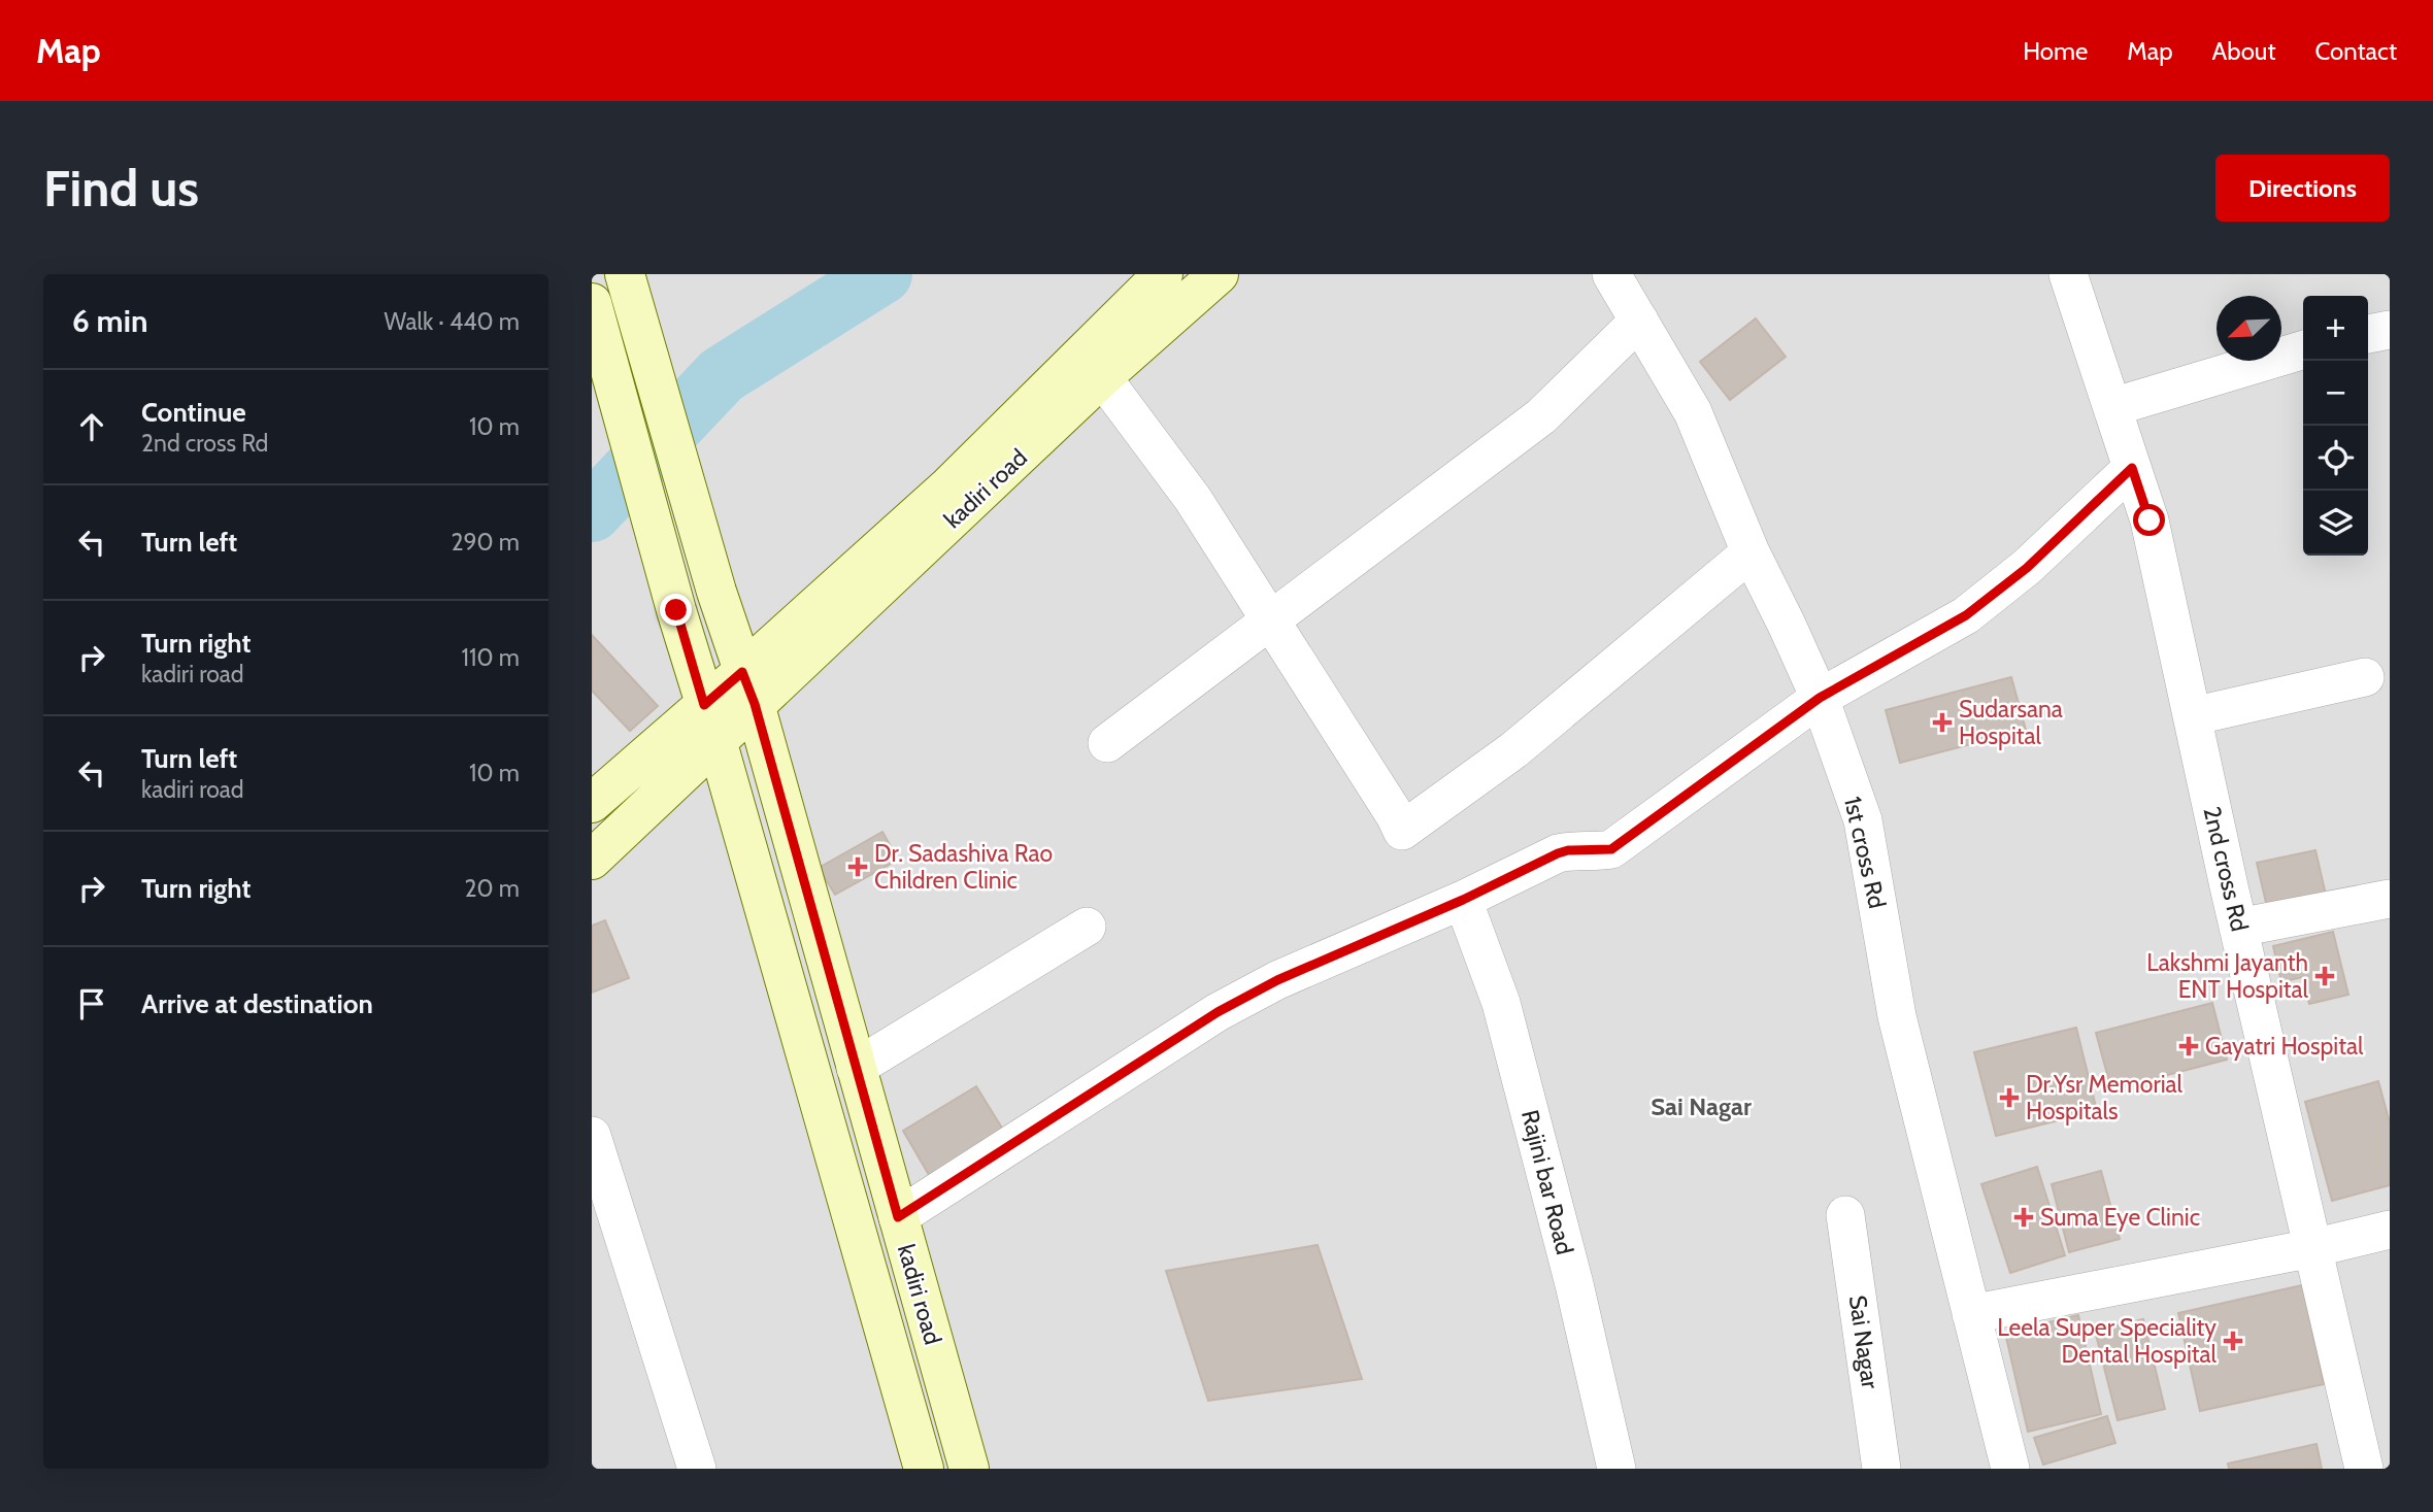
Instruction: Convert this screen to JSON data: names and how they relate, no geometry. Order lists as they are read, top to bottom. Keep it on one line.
{"streets":{"main road":["kadiri road"],"street":["1st cross Rd","2nd cross Rd","Rajini bar Road","Sai Nagar"]},"districts":["Sai Nagar"],"places":{"health":["Sudarsana Hospital","Dr. Sadashiva Rao Children Clinic","Lakshmi Jayanth ENT Hospital","Gayatri Hospital","Dr.Ysr Memorial Hospitals","Suma Eye Clinic","Leela Super Speciality Dental Hospital"]},"north":"bottom left","page":{"header":"Map","nav":["Home","Map","About","Contact"],"buttons":"Directions","title":"Find us","heading":["6 min","Walk · 440 m"],"map_buttons":["+","−"],"list":[["Continue","2nd cross Rd","10 m"],["Turn left","290 m"],["Turn right","kadiri road","110 m"],["Turn left","kadiri road","10 m"],["Turn right","20 m"],"Arrive at destination"]}}
